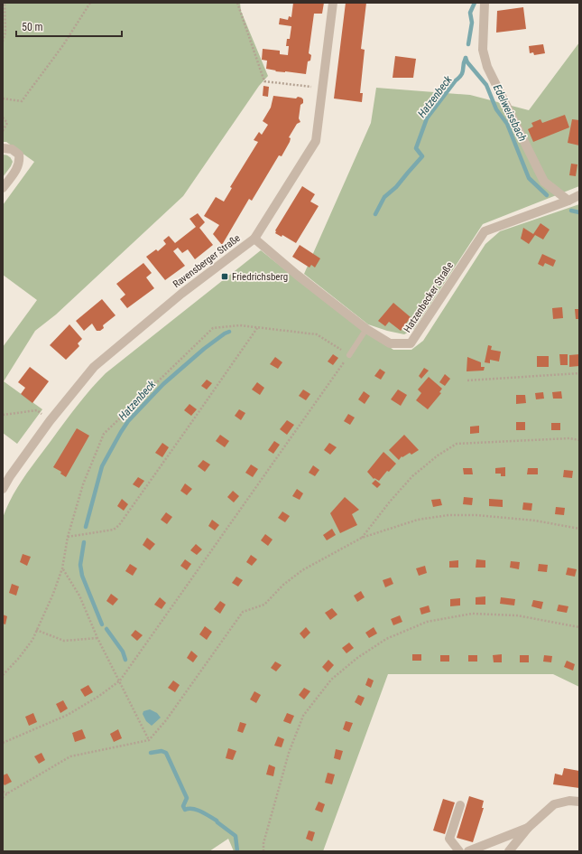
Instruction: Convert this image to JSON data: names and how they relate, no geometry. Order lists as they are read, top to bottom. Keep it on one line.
{"streets":{"street":["Ravensberger Straße","Hatzenbecker Straße"]},"crossings":[["Ravensberger Straße","Hatzenbecker Straße"]],"water":["Hatzenbeck","Edelweissbach"],"places":{"transit":["Friedrichsberg"]},"scale_bar":"50 m"}
